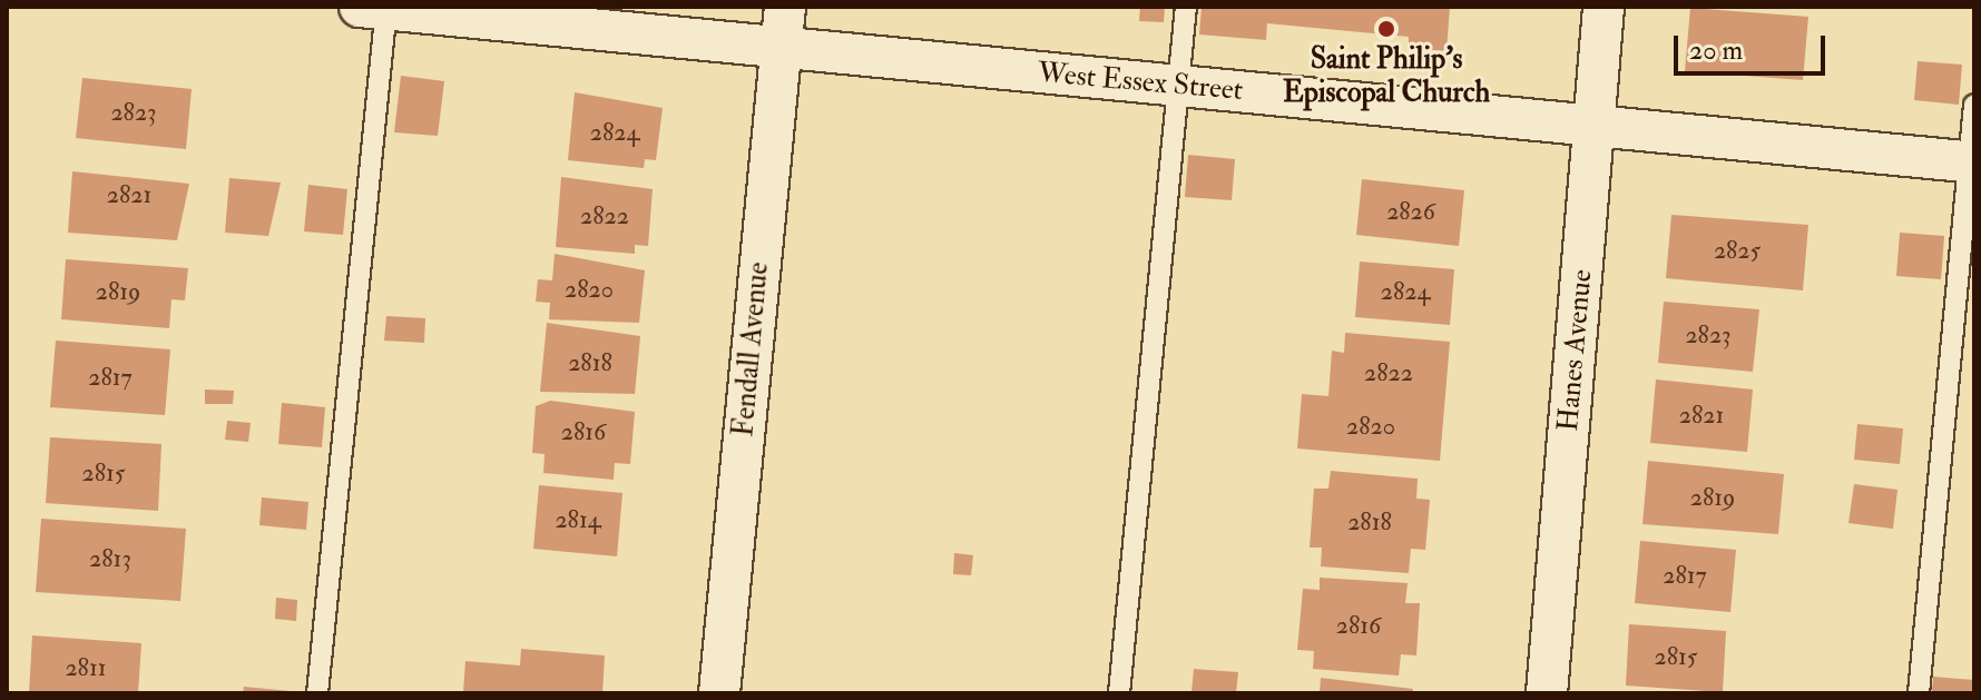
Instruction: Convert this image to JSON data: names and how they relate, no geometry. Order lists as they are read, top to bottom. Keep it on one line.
{"streets":{"street":["West Essex Street","Fendall Avenue","Hanes Avenue"]},"crossings":[["West Essex Street","Fendall Avenue"],["West Essex Street","Hanes Avenue"]],"places":["Saint Philip's Episcopal Church"],"house_numbers":["2823","2824","2821","2826","2822","2825","2820","2819","2824","2823","2818","2822","2817","2821","2820","2816","2815","2819","2814","2818","2813","2817","2816","2815","2811"],"scale_bar":"20 m"}
